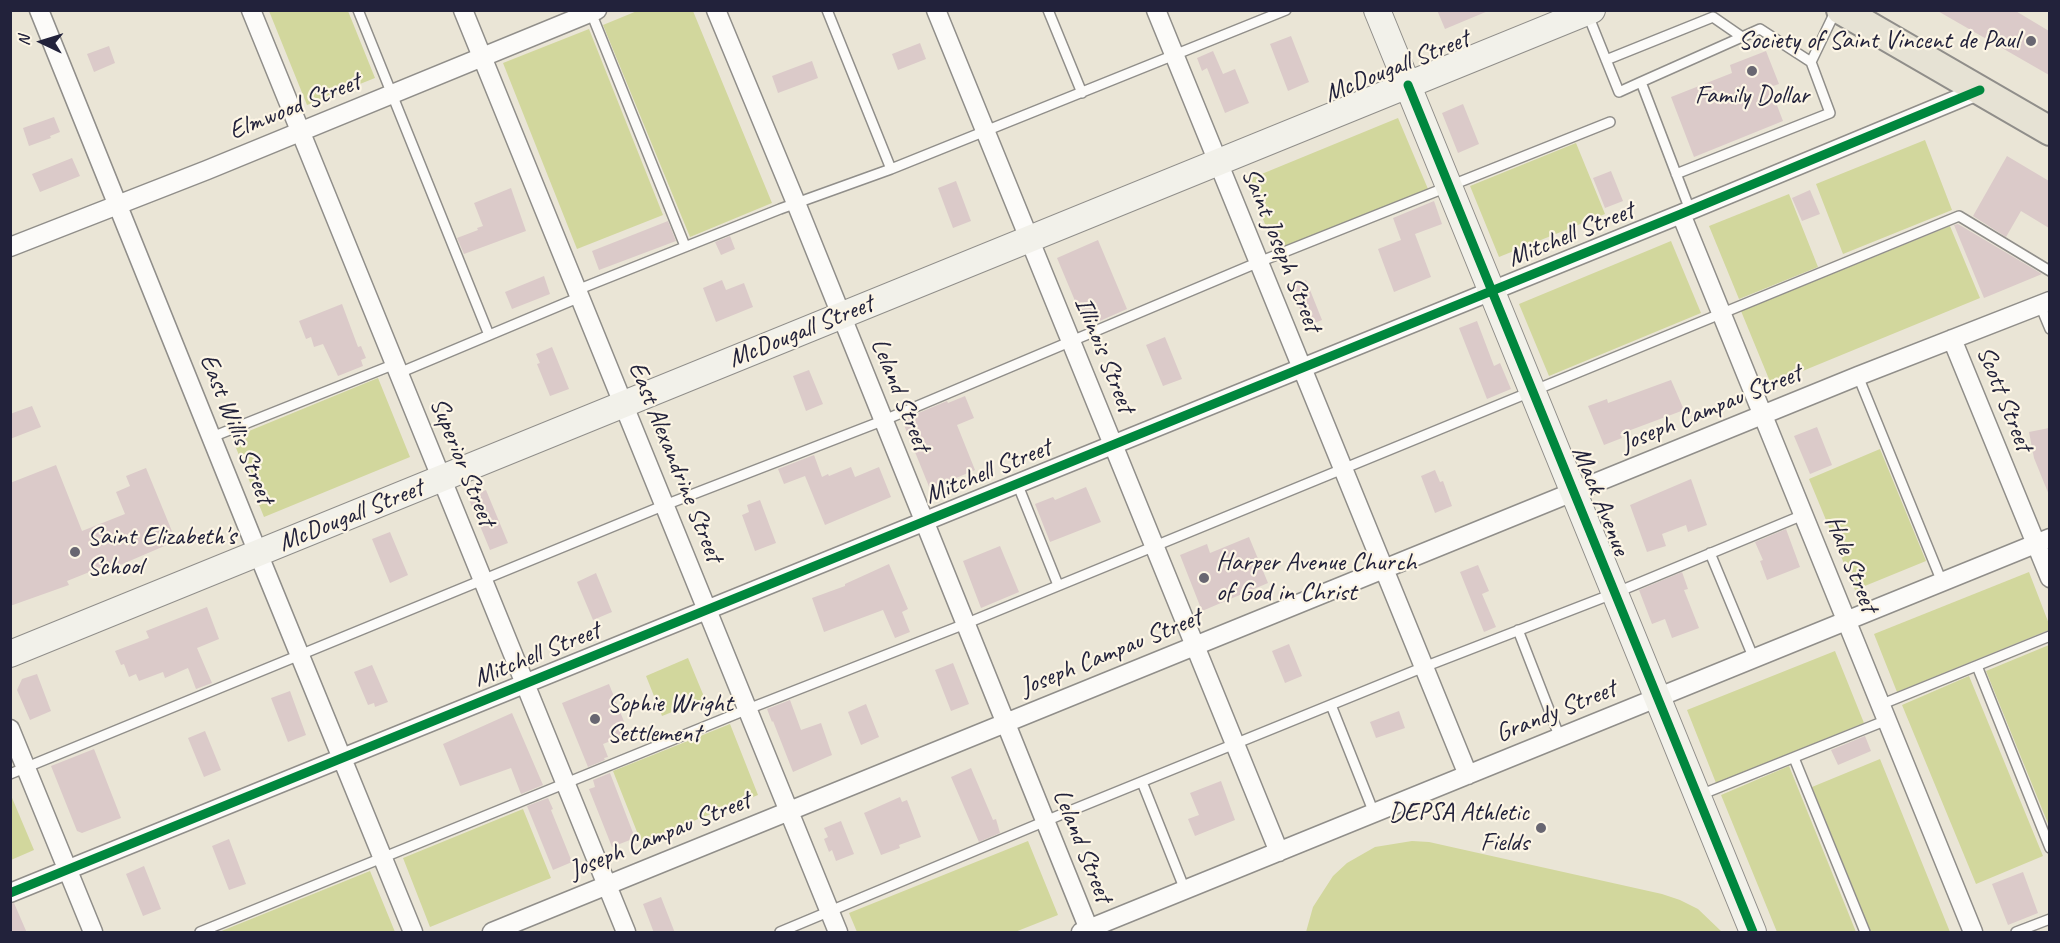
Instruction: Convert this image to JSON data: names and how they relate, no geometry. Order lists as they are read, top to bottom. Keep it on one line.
{"streets":{"street":["McDougall Street","Elmwood Street","Mitchell Street","Saint Joseph Street","Illinois Street","Leland Street","Scott Street","Joseph Campau Street","East Willis Street","Superior Street","East Alexandrine Street","Mack Avenue","Hale Street","Grandy Street"]},"crossings":[["McDougall Street","Saint Joseph Street"],["McDougall Street","Illinois Street"],["McDougall Street","Leland Street"],["McDougall Street","East Willis Street"],["McDougall Street","Superior Street"],["McDougall Street","East Alexandrine Street"],["McDougall Street","Mack Avenue"],["Elmwood Street","East Willis Street"],["Elmwood Street","Superior Street"],["Elmwood Street","East Alexandrine Street"],["Mitchell Street","Saint Joseph Street"],["Mitchell Street","Illinois Street"],["Mitchell Street","Leland Street"],["Mitchell Street","East Willis Street"],["Mitchell Street","Superior Street"],["Mitchell Street","East Alexandrine Street"],["Mitchell Street","Mack Avenue"],["Mitchell Street","Hale Street"],["Saint Joseph Street","Joseph Campau Street"],["Saint Joseph Street","Grandy Street"],["Illinois Street","Joseph Campau Street"],["Illinois Street","Grandy Street"],["Leland Street","Joseph Campau Street"],["Leland Street","Grandy Street"],["Scott Street","Joseph Campau Street"],["Scott Street","Grandy Street"],["Joseph Campau Street","Superior Street"],["Joseph Campau Street","East Alexandrine Street"],["Joseph Campau Street","Mack Avenue"],["Joseph Campau Street","Hale Street"],["Mack Avenue","Grandy Street"],["Hale Street","Grandy Street"]],"places":["Society of Saint Vincent de Paul","Family Dollar","Saint Elizabeth's School","Harper Avenue Church of God in Christ","Sophie Wright Settlement","DEPSA Athletic Fields"],"north":"left"}
